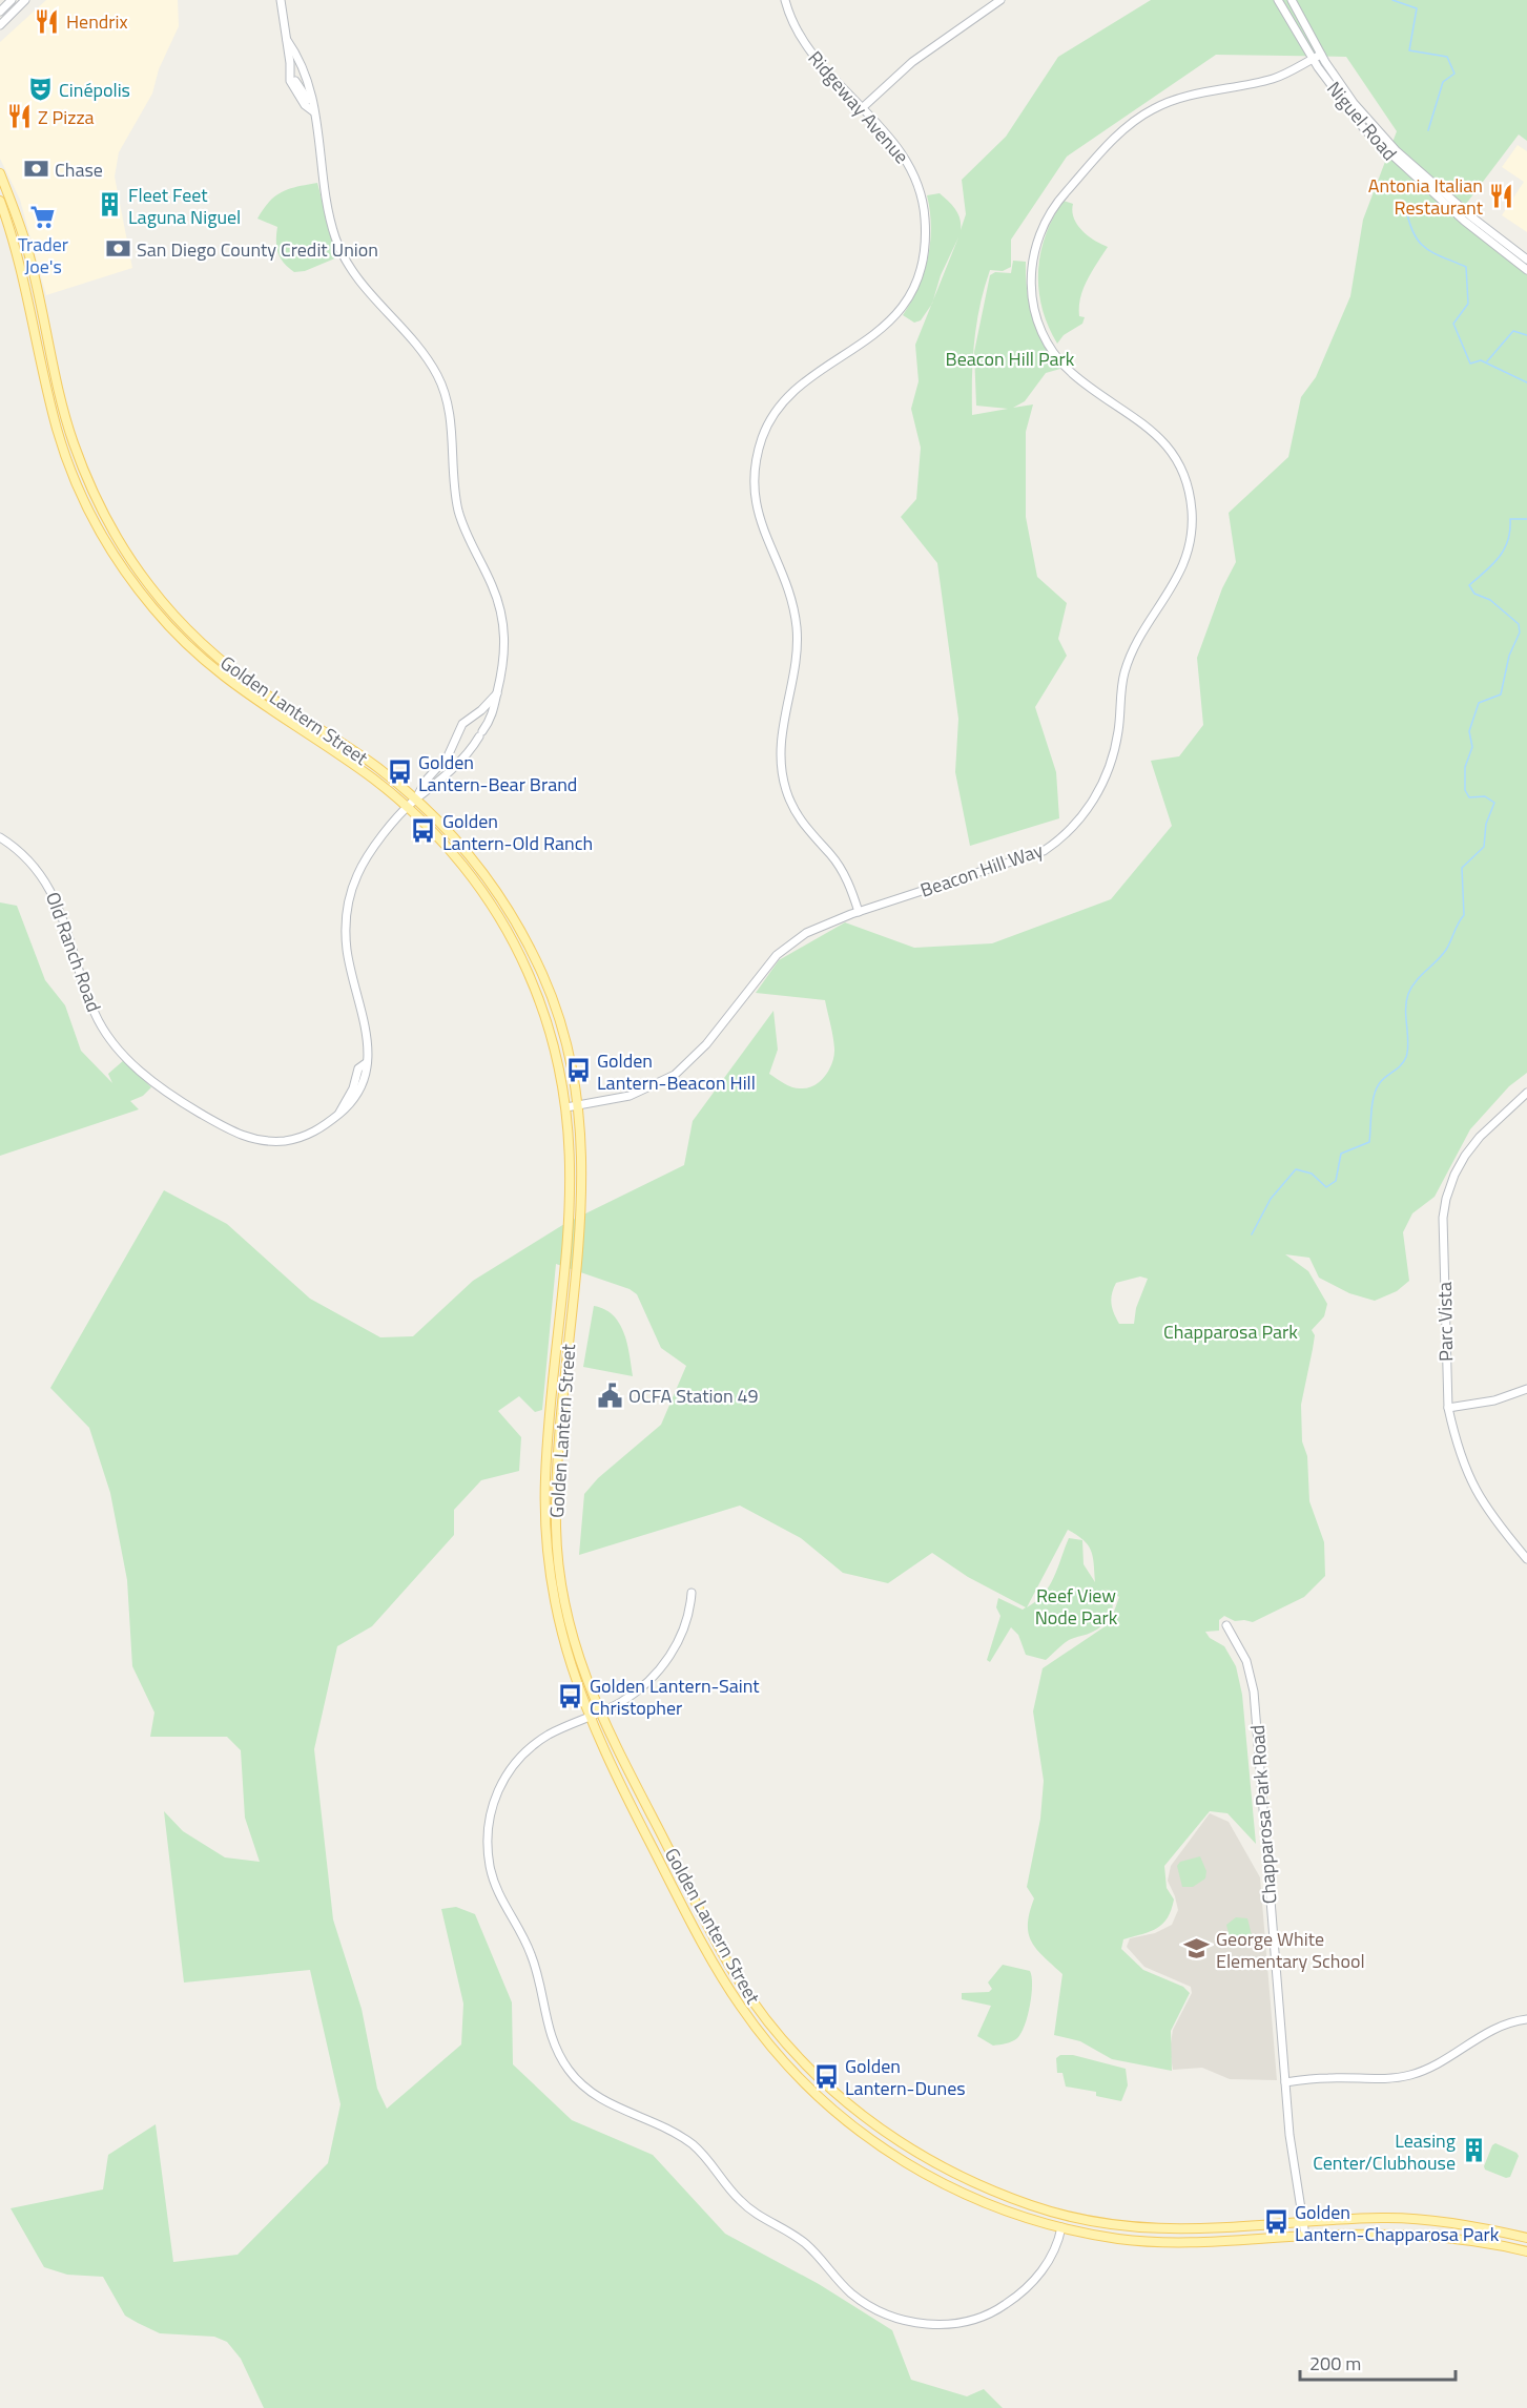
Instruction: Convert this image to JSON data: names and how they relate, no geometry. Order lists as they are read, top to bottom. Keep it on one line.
{"streets":{"main road":["Golden Lantern Street"],"street":["Ridgeway Avenue","Niguel Road","Beacon Hill Way","Old Ranch Road","Parc Vista","Chapparosa Park Road"]},"crossings":[["Ridgeway Avenue","Beacon Hill Way"],["Niguel Road","Beacon Hill Way"],["Golden Lantern Street","Beacon Hill Way"],["Golden Lantern Street","Old Ranch Road"],["Golden Lantern Street","Chapparosa Park Road"]],"parks":["Beacon Hill Park","Chapparosa Park","Reef View Node Park"],"places":{"restaurant":["Hendrix","Z Pizza","Antonia Italian Restaurant"],"theatre":["Cinépolis"],"bank":["Chase","San Diego County Credit Union"],"building":["Fleet Feet Laguna Niguel","Leasing Center/Clubhouse"],"supermarket":["Trader Joe's"],"bus stop":["Golden Lantern-Bear Brand","Golden Lantern-Old Ranch","Golden Lantern-Beacon Hill","Golden Lantern-Saint Christopher","Golden Lantern-Dunes","Golden Lantern-Chapparosa Park"],"public building":["OCFA Station 49"],"school or university":["George White Elementary School"]},"scale_bar":"200 m"}
